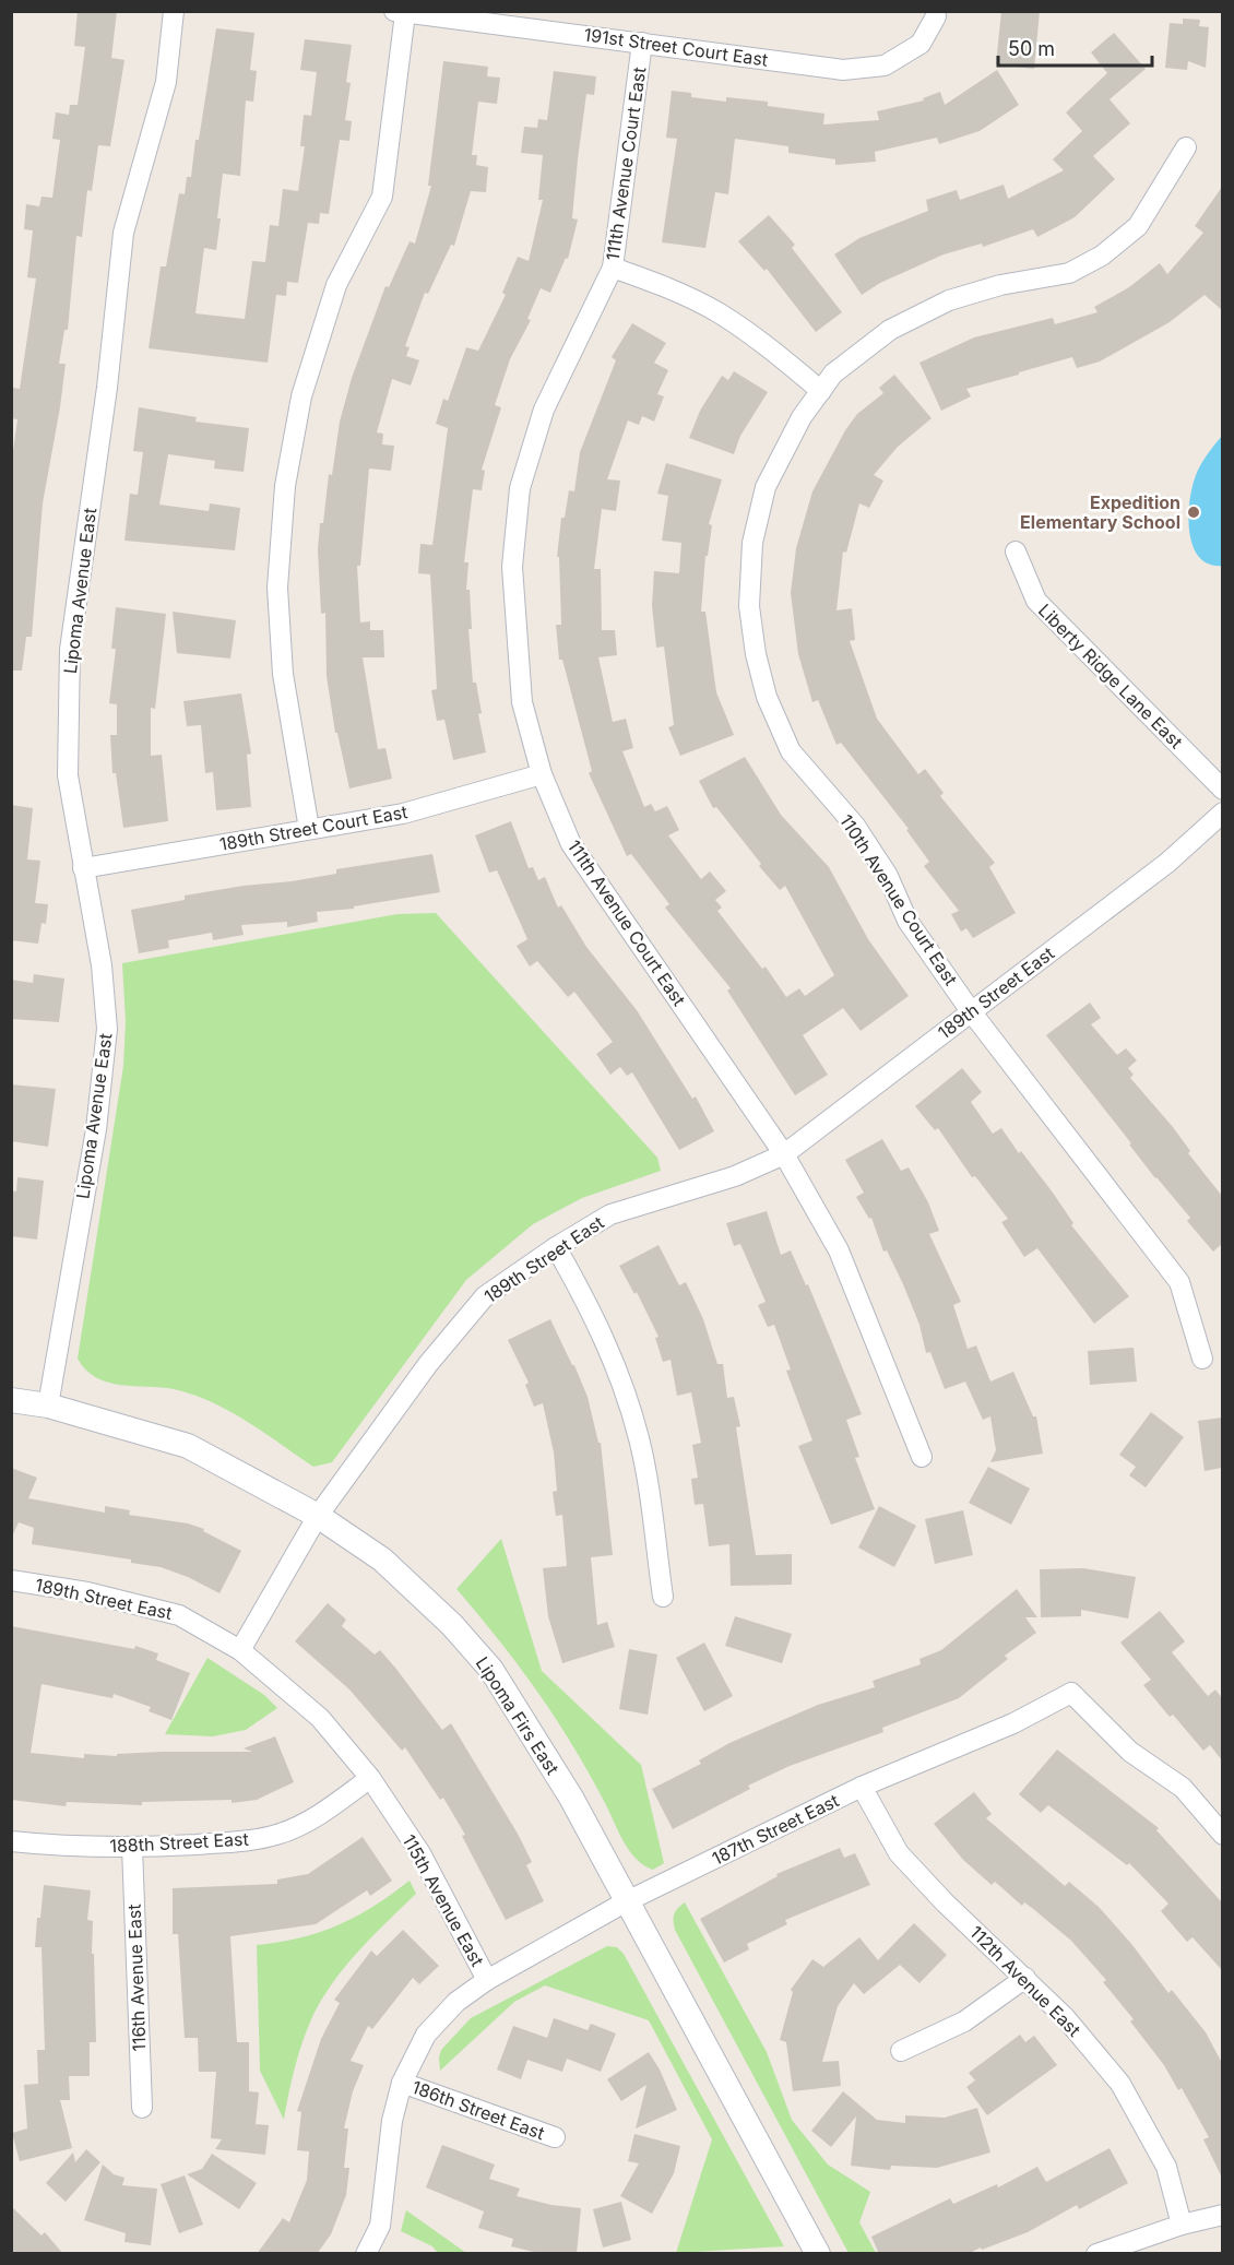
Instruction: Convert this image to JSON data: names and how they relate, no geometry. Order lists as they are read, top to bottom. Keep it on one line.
{"streets":{"street":["191st Street Court East","111th Avenue Court East","Lipoma Avenue East","Liberty Ridge Lane East","189th Street Court East","110th Avenue Court East","189th Street East","Lipoma Firs East","187th Street East","188th Street East","115th Avenue East","116th Avenue East","112th Avenue East","186th Street East"]},"crossings":[["191st Street Court East","111th Avenue Court East"],["111th Avenue Court East","189th Street Court East"],["111th Avenue Court East","189th Street East"],["Lipoma Avenue East","189th Street Court East"],["Lipoma Avenue East","Lipoma Firs East"],["110th Avenue Court East","189th Street East"],["189th Street East","Lipoma Firs East"],["189th Street East","115th Avenue East"],["Lipoma Firs East","187th Street East"],["187th Street East","115th Avenue East"],["187th Street East","112th Avenue East"],["188th Street East","115th Avenue East"],["188th Street East","116th Avenue East"],["115th Avenue East","186th Street East"]],"places":["Expedition Elementary School"],"scale_bar":"50 m"}
